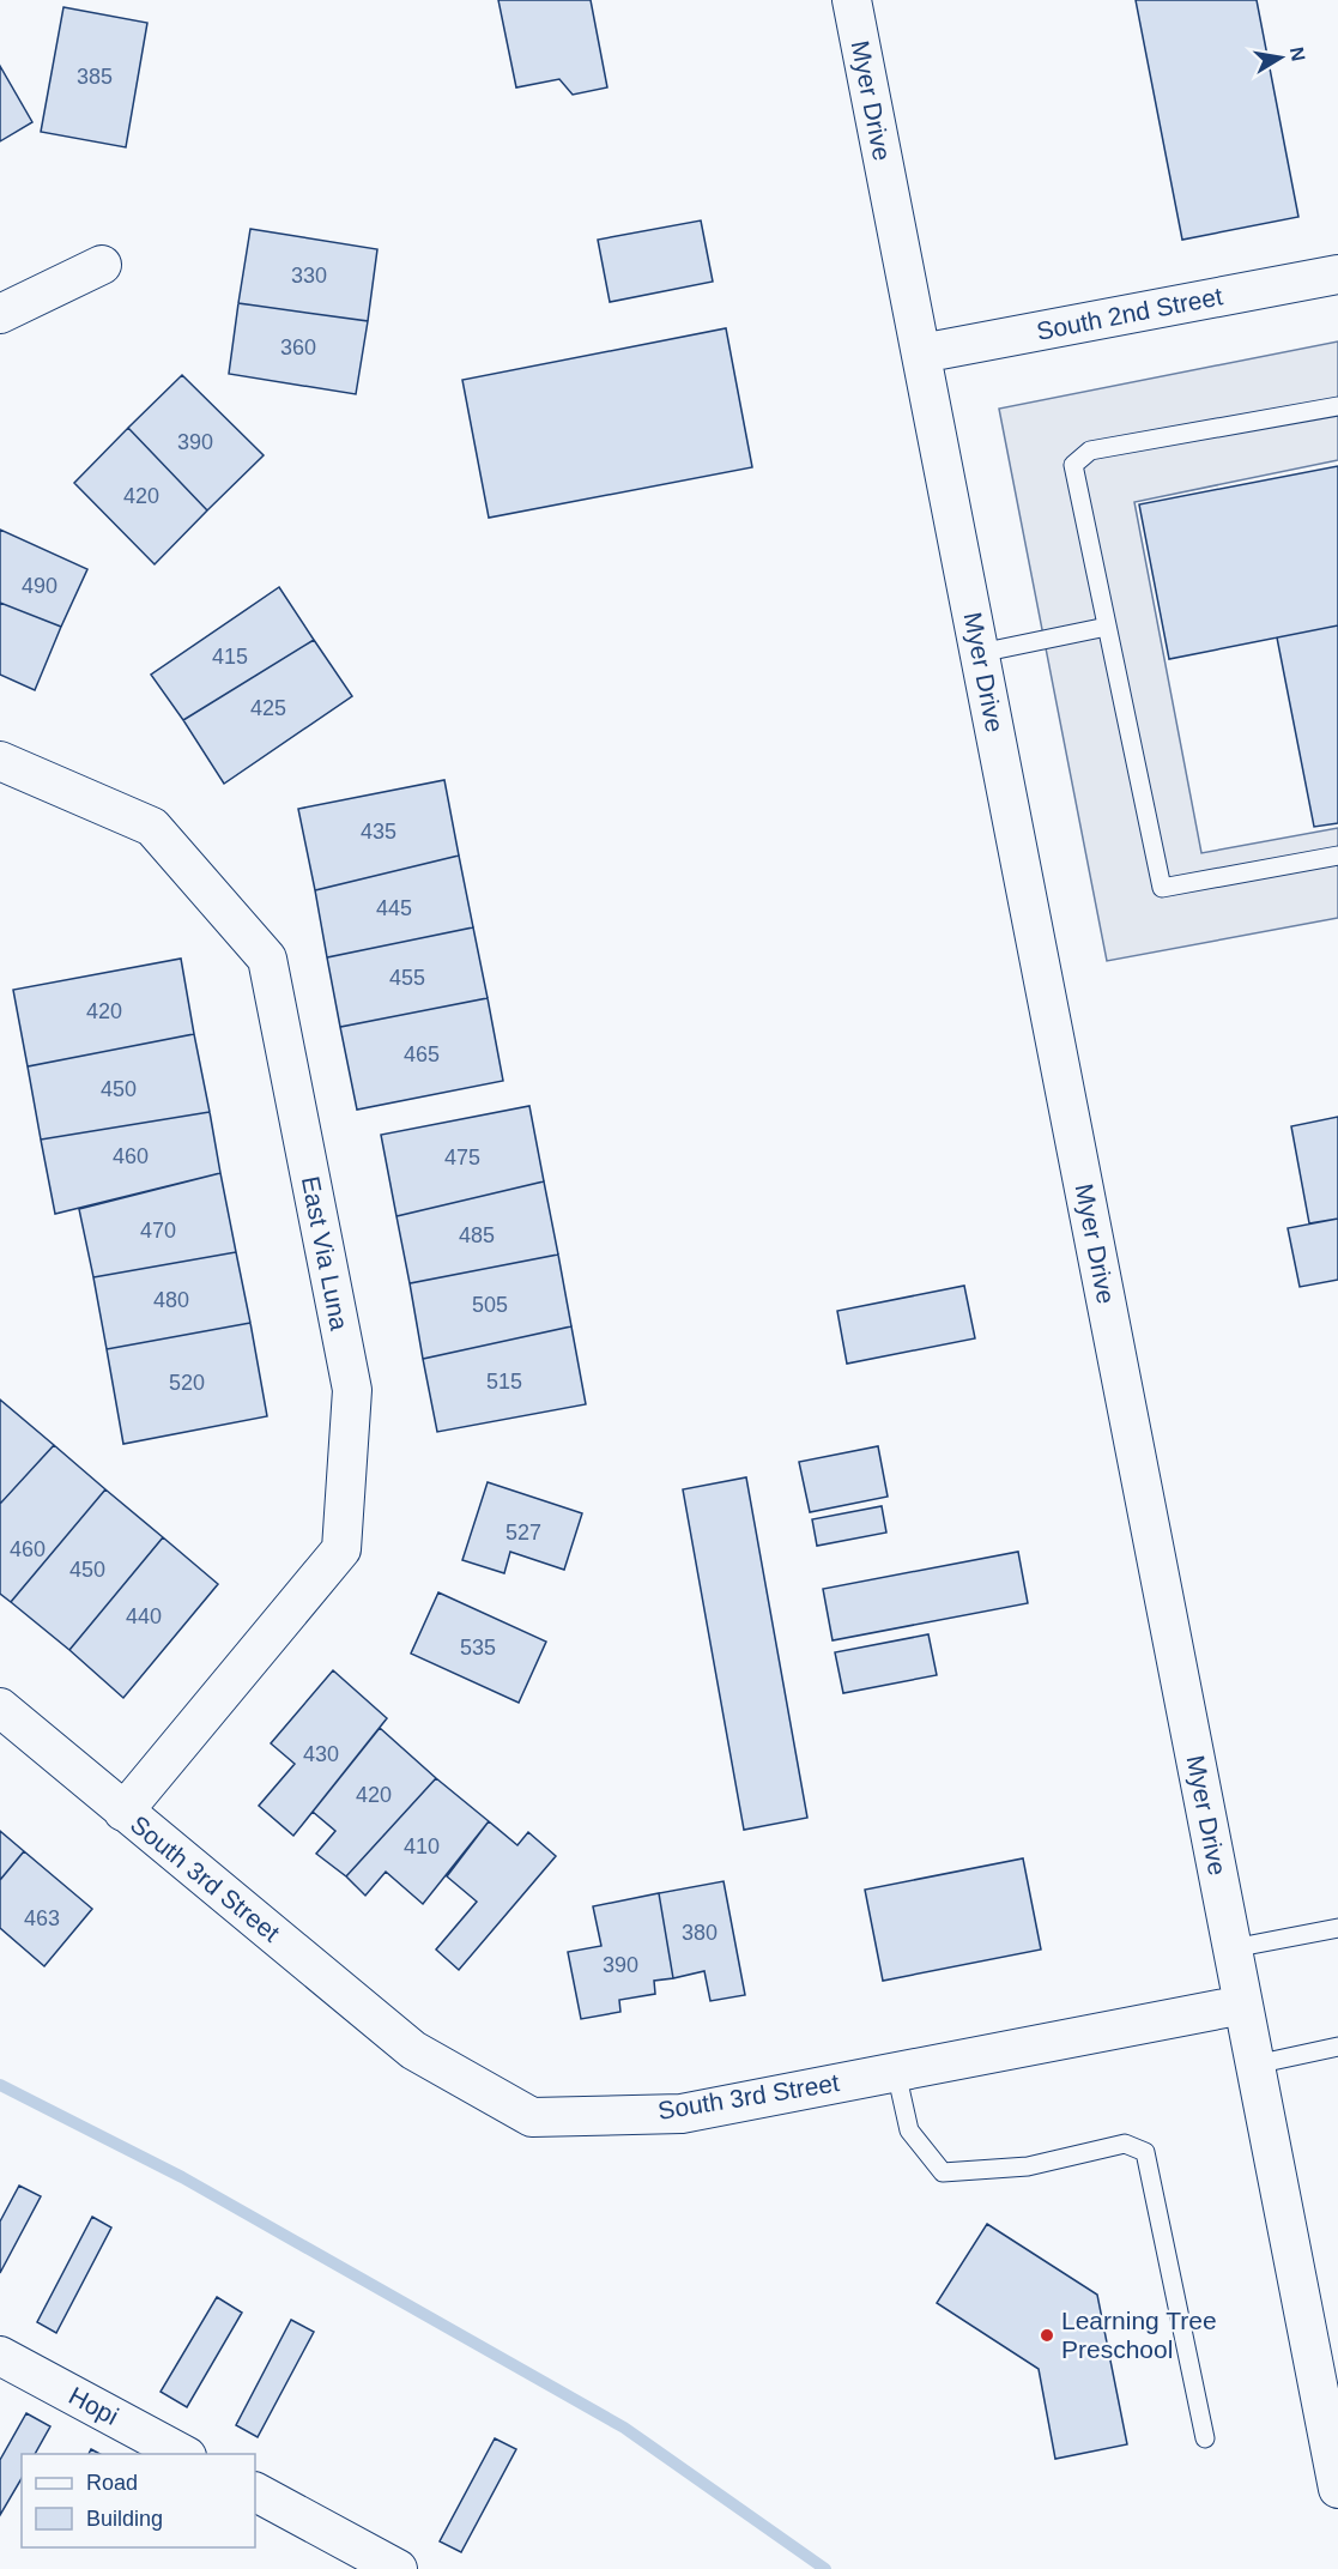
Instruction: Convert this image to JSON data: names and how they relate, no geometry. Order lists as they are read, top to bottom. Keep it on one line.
{"streets":{"street":["Myer Drive","South 2nd Street","East Via Luna","South 3rd Street","Hopi"]},"crossings":[["Myer Drive","South 2nd Street"],["Myer Drive","South 3rd Street"],["East Via Luna","South 3rd Street"]],"places":["Learning Tree Preschool"],"house_numbers":["385","330","360","390","420","490","415","425","435","445","455","420","465","450","460","475","470","485","480","505","515","520","527","460","450","440","535","430","420","410","463","380","390"],"legend":["Road","Building"],"north":"right"}
